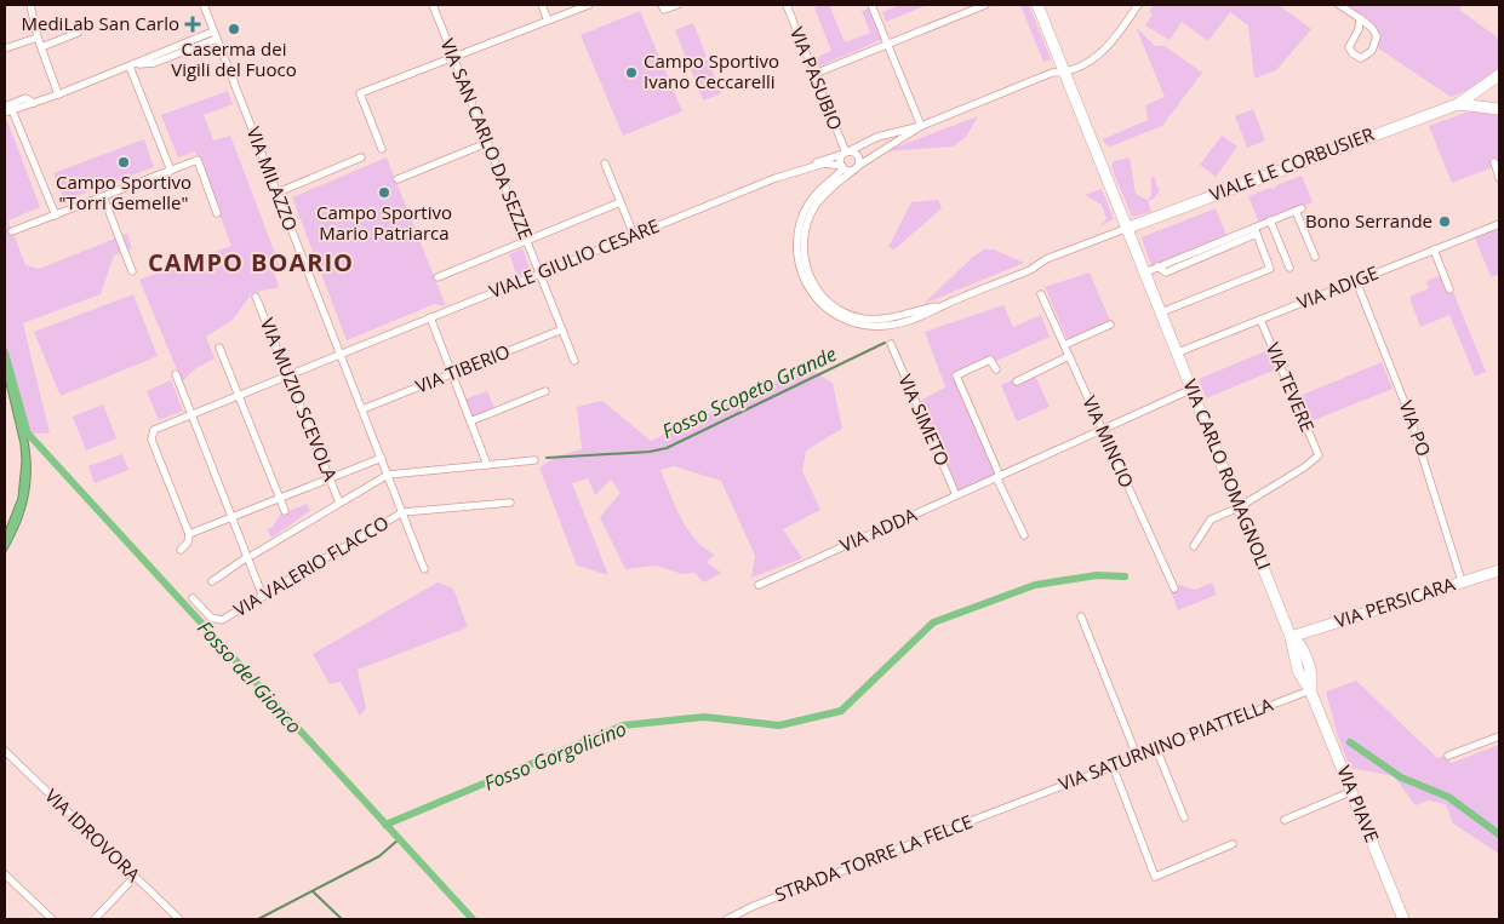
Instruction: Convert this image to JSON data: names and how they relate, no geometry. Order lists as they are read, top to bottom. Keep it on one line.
{"streets":{"main road":["VIALE LE CORBUSIER","VIA CARLO ROMAGNOLI","VIA PERSICARA","VIA PIAVE"],"street":["VIA PASUBIO","VIA SAN CARLO DA SEZZE","VIA MILAZZO","VIALE GIULIO CESARE","VIA ADIGE","VIA TIBERIO","VIA TEVERE","VIA MUZIO SCEVOLA","VIA SIMETO","VIA PO","VIA MINCIO","VIA ADDA","VIA VALERIO FLACCO","VIA SATURNINO PIATTELLA","VIA IDROVORA","STRADA TORRE LA FELCE"]},"crossings":[["VIA PASUBIO","VIALE GIULIO CESARE"],["VIA SAN CARLO DA SEZZE","VIALE GIULIO CESARE"],["VIA SAN CARLO DA SEZZE","VIA TIBERIO"],["VIALE LE CORBUSIER","VIA CARLO ROMAGNOLI"],["VIA MILAZZO","VIALE GIULIO CESARE"],["VIA MILAZZO","VIA TIBERIO"],["VIA MILAZZO","VIA VALERIO FLACCO"],["VIALE GIULIO CESARE","VIA MUZIO SCEVOLA"],["VIALE GIULIO CESARE","VIA CARLO ROMAGNOLI"],["VIA ADIGE","VIA TEVERE"],["VIA ADIGE","VIA PO"],["VIA ADIGE","VIA CARLO ROMAGNOLI"],["VIA TEVERE","VIA CARLO ROMAGNOLI"],["VIA SIMETO","VIA ADDA"],["VIA PO","VIA PERSICARA"],["VIA MINCIO","VIA ADDA"],["VIA CARLO ROMAGNOLI","VIA ADDA"],["VIA CARLO ROMAGNOLI","VIA PERSICARA"],["VIA CARLO ROMAGNOLI","VIA PIAVE"],["VIA PERSICARA","VIA PIAVE"],["VIA SATURNINO PIATTELLA","VIA PIAVE"],["VIA SATURNINO PIATTELLA","STRADA TORRE LA FELCE"]],"districts":["CAMPO BOARIO"],"water":["Fosso Scopeto Grande","Fosso del Gionco","Fosso Gorgolicino"],"places":{"health":["MediLab San Carlo"],"other":["Caserma dei Vigili del Fuoco","Campo Sportivo Ivano Ceccarelli","Campo Sportivo \"Torri Gemelle\"","Campo Sportivo Mario Patriarca","Bono Serrande"]}}
